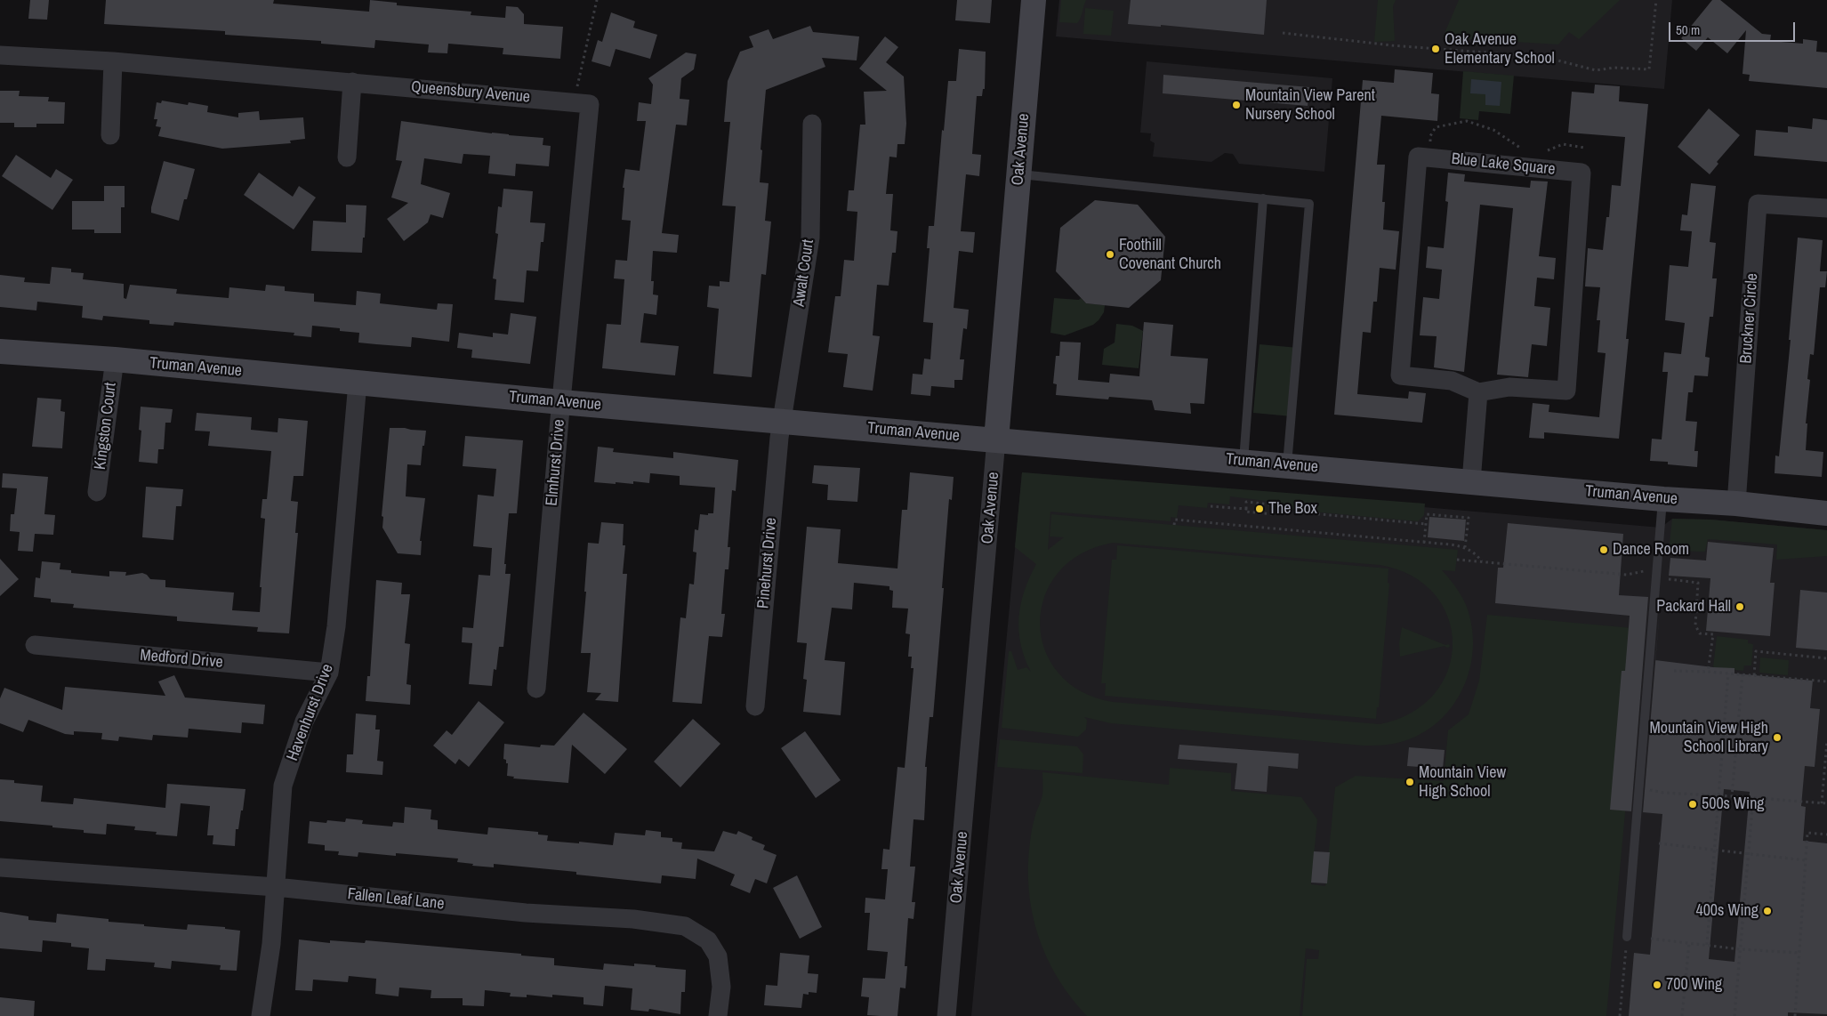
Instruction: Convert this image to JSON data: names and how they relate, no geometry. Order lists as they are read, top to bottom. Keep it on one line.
{"streets":{"street":["Queensbury Avenue","Oak Avenue","Blue Lake Square","Awalt Court","Bruckner Circle","Truman Avenue","Kingston Court","Elmhurst Drive","Pinehurst Drive","Medford Drive","Havenhurst Drive","Fallen Leaf Lane"]},"crossings":[["Queensbury Avenue","Elmhurst Drive"],["Oak Avenue","Truman Avenue"],["Awalt Court","Truman Avenue"],["Awalt Court","Pinehurst Drive"],["Bruckner Circle","Truman Avenue"],["Truman Avenue","Kingston Court"],["Truman Avenue","Elmhurst Drive"],["Truman Avenue","Pinehurst Drive"],["Truman Avenue","Havenhurst Drive"],["Medford Drive","Havenhurst Drive"],["Havenhurst Drive","Fallen Leaf Lane"]],"places":["Oak Avenue Elementary School","Mountain View Parent Nursery School","Foothill Covenant Church","The Box","Dance Room","Packard Hall","Mountain View High School Library","Mountain View High School","500s Wing","400s Wing","700 Wing"],"scale_bar":"50 m"}
